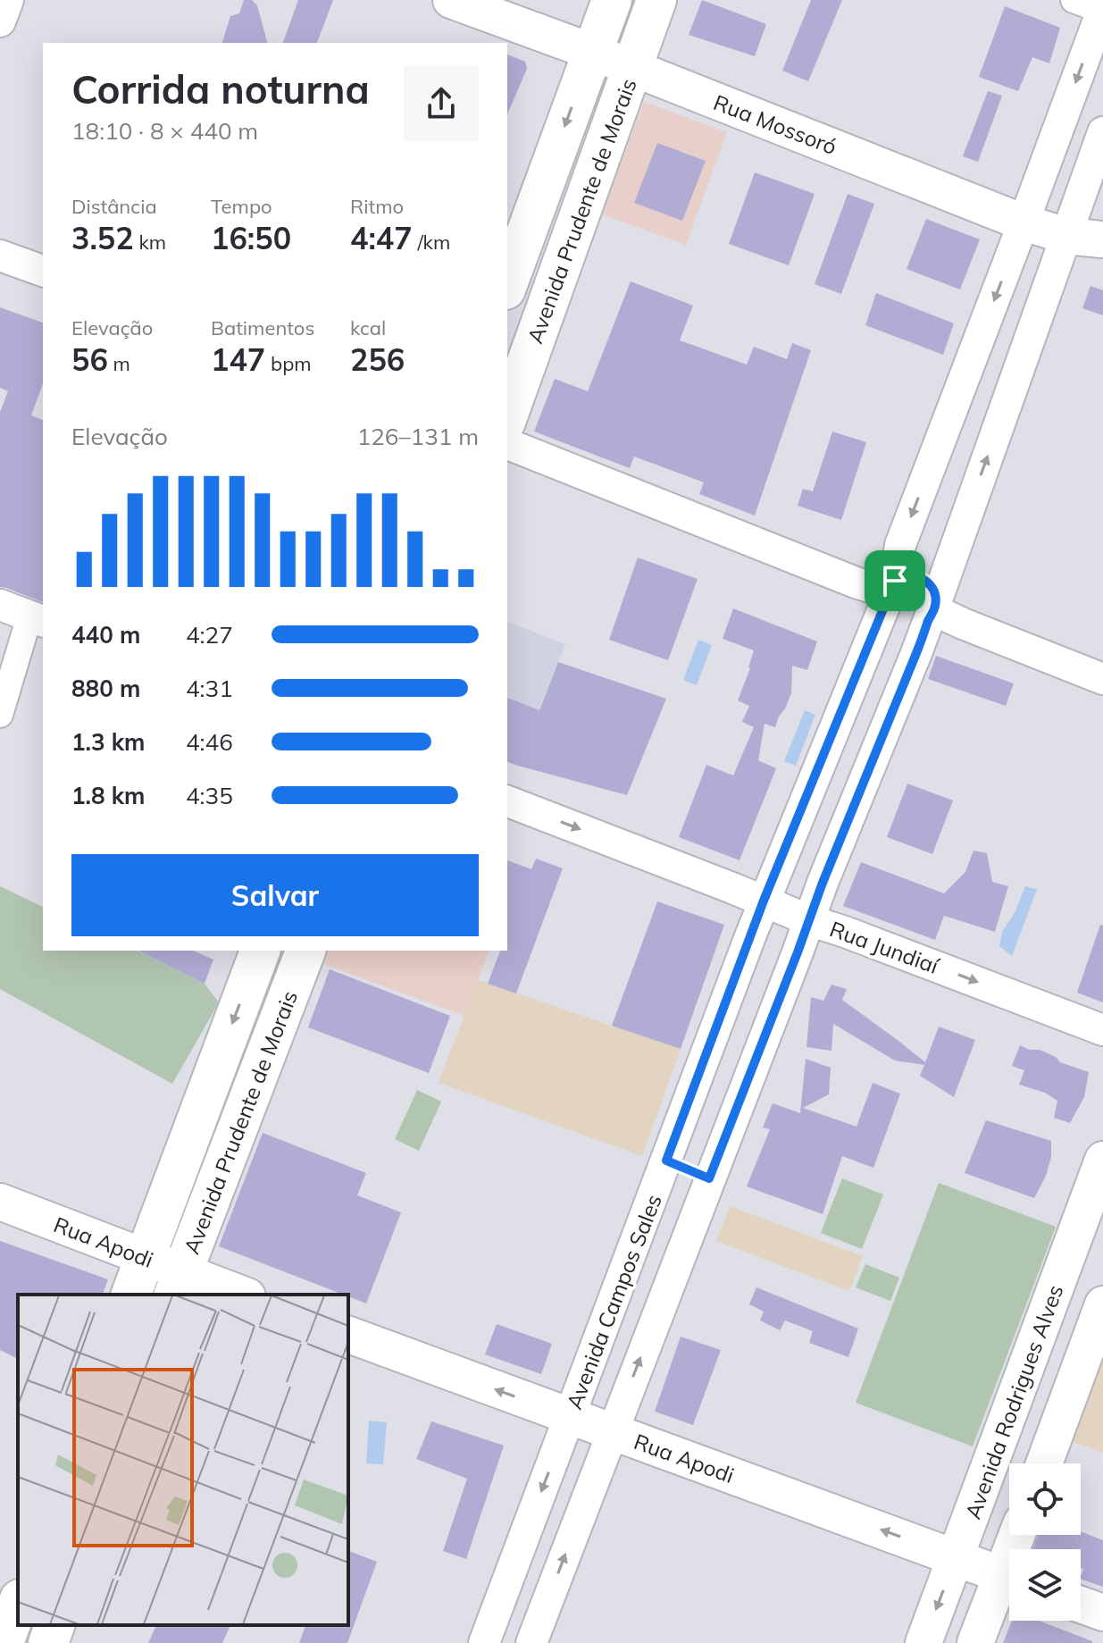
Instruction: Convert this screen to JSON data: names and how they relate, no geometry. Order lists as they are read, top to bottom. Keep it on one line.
{"streets":{"main road":["Rua Mossoró","Avenida Prudente de Morais","Rua Apodi","Avenida Rodrigues Alves"],"street":["Rua Jundiaí","Avenida Campos Sales"]},"crossings":[["Rua Mossoró","Avenida Prudente de Morais"],["Rua Mossoró","Avenida Campos Sales"],["Avenida Prudente de Morais","Rua Apodi"],["Rua Jundiaí","Avenida Campos Sales"],["Rua Apodi","Avenida Campos Sales"],["Rua Apodi","Avenida Rodrigues Alves"]],"one_way":["Rua Jundiaí","Rua Apodi"],"page":{"heading":["Corrida noturna","18:10 · 8 × 440 m"],"stats":[["Distância","3.52 km"],["Tempo","16:50"],["Ritmo","4:47 /km"],["Elevação","56 m"],["Batimentos","147 bpm"],["kcal","256"]],"chart":["Elevação","126–131 m"],"list":[{"name":"440 m","note":"4:27"},{"name":"880 m","note":"4:31"},{"name":"1.3 km","note":"4:46"},{"name":"1.8 km","note":"4:35"}],"buttons":"Salvar"}}
